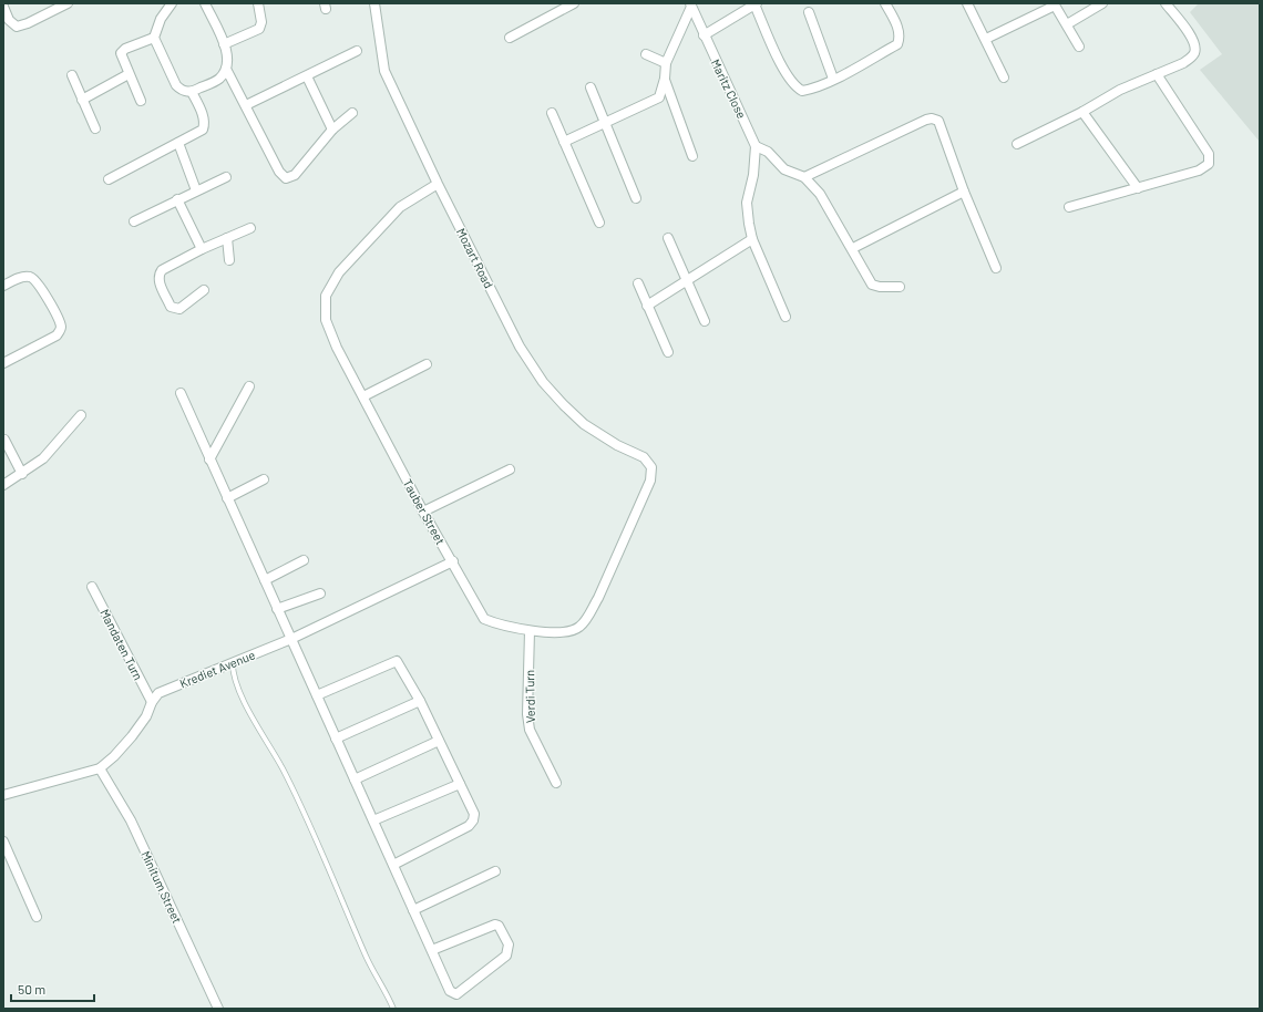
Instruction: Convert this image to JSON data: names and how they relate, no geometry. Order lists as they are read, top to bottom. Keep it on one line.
{"streets":{"street":["Maritz Close","Mozart Road","Tauber Street","Mandaten Turn","Krediet Avenue","Verdi Turn","Minitum Street"]},"crossings":[["Mozart Road","Tauber Street"],["Tauber Street","Krediet Avenue"],["Tauber Street","Verdi Turn"],["Mandaten Turn","Krediet Avenue"],["Krediet Avenue","Minitum Street"]],"scale_bar":"50 m"}
